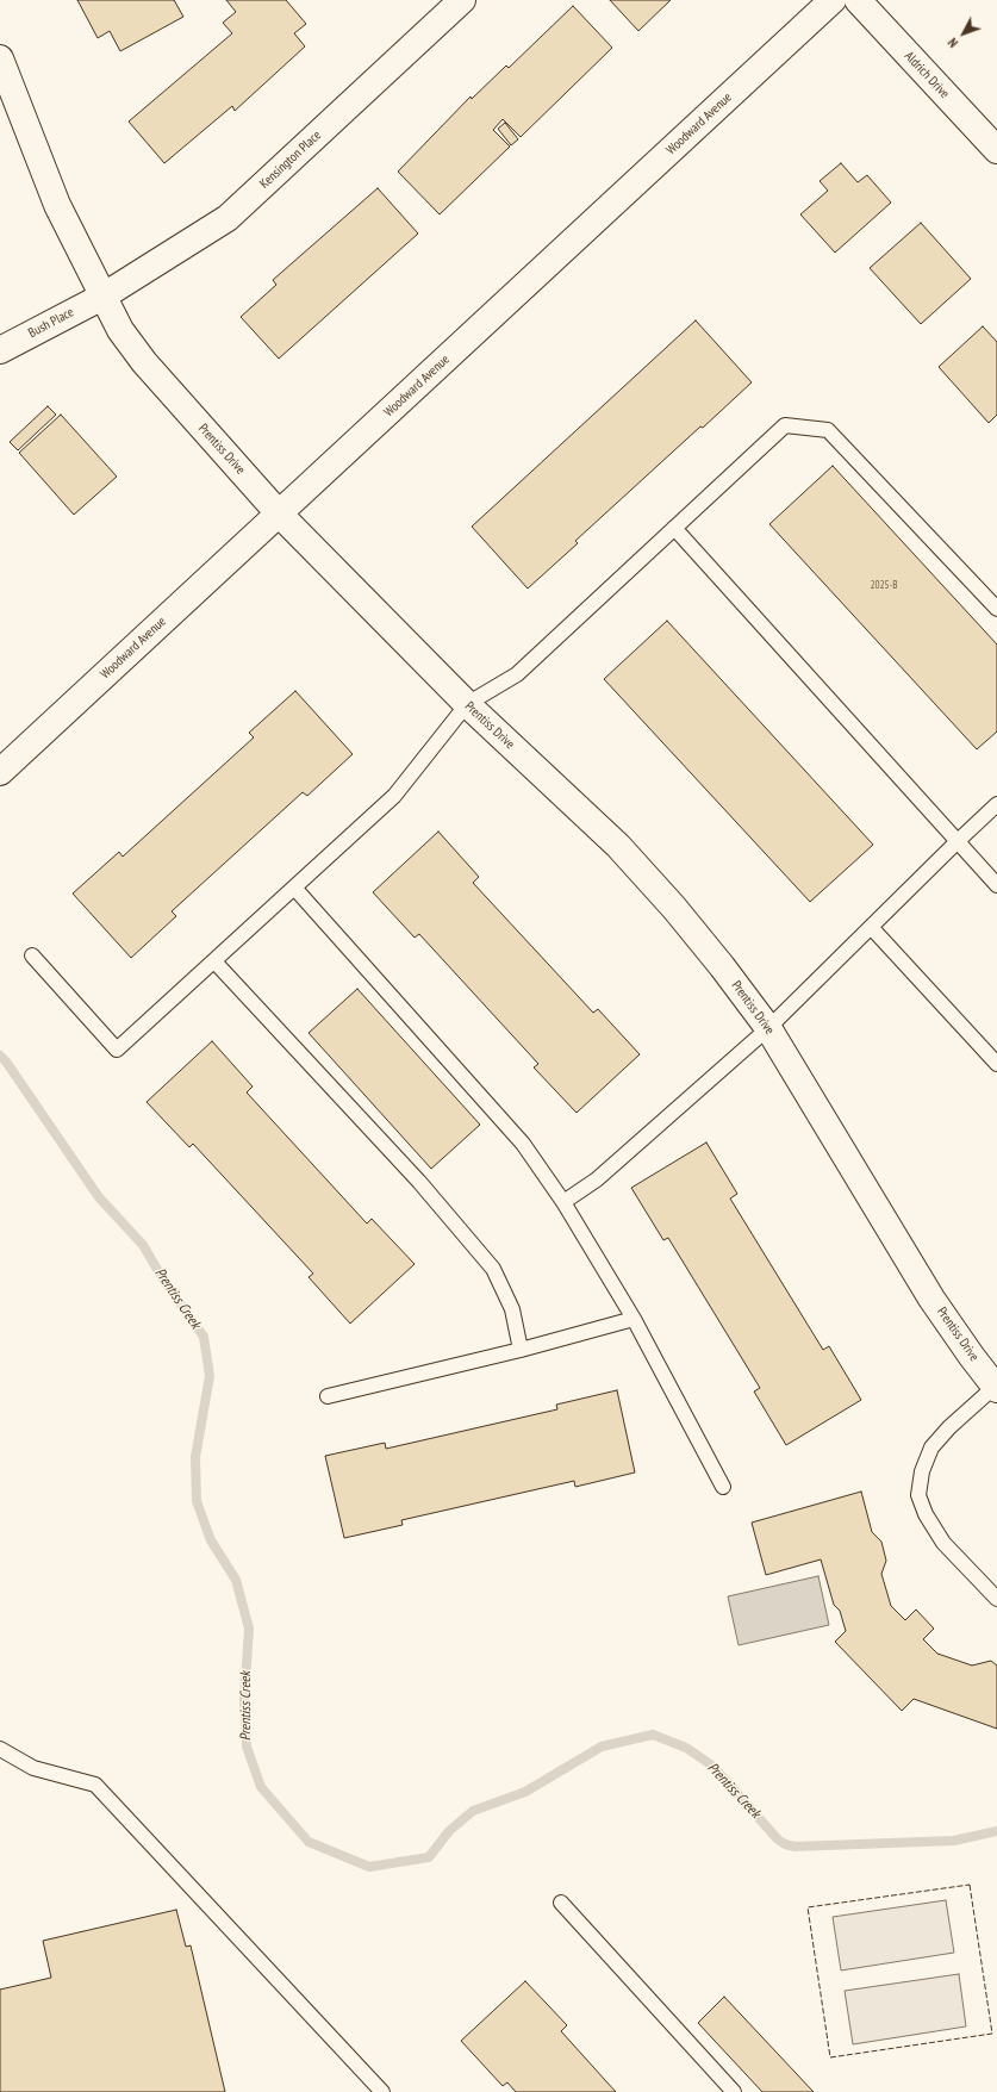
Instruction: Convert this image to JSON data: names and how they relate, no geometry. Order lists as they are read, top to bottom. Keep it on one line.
{"streets":{"street":["Aldrich Drive","Woodward Avenue","Kensington Place","Bush Place","Prentiss Drive"]},"crossings":[["Woodward Avenue","Prentiss Drive"],["Kensington Place","Bush Place"],["Kensington Place","Prentiss Drive"],["Bush Place","Prentiss Drive"]],"water":["Prentiss Creek"],"house_numbers":["2025-B"],"north":"bottom left"}
